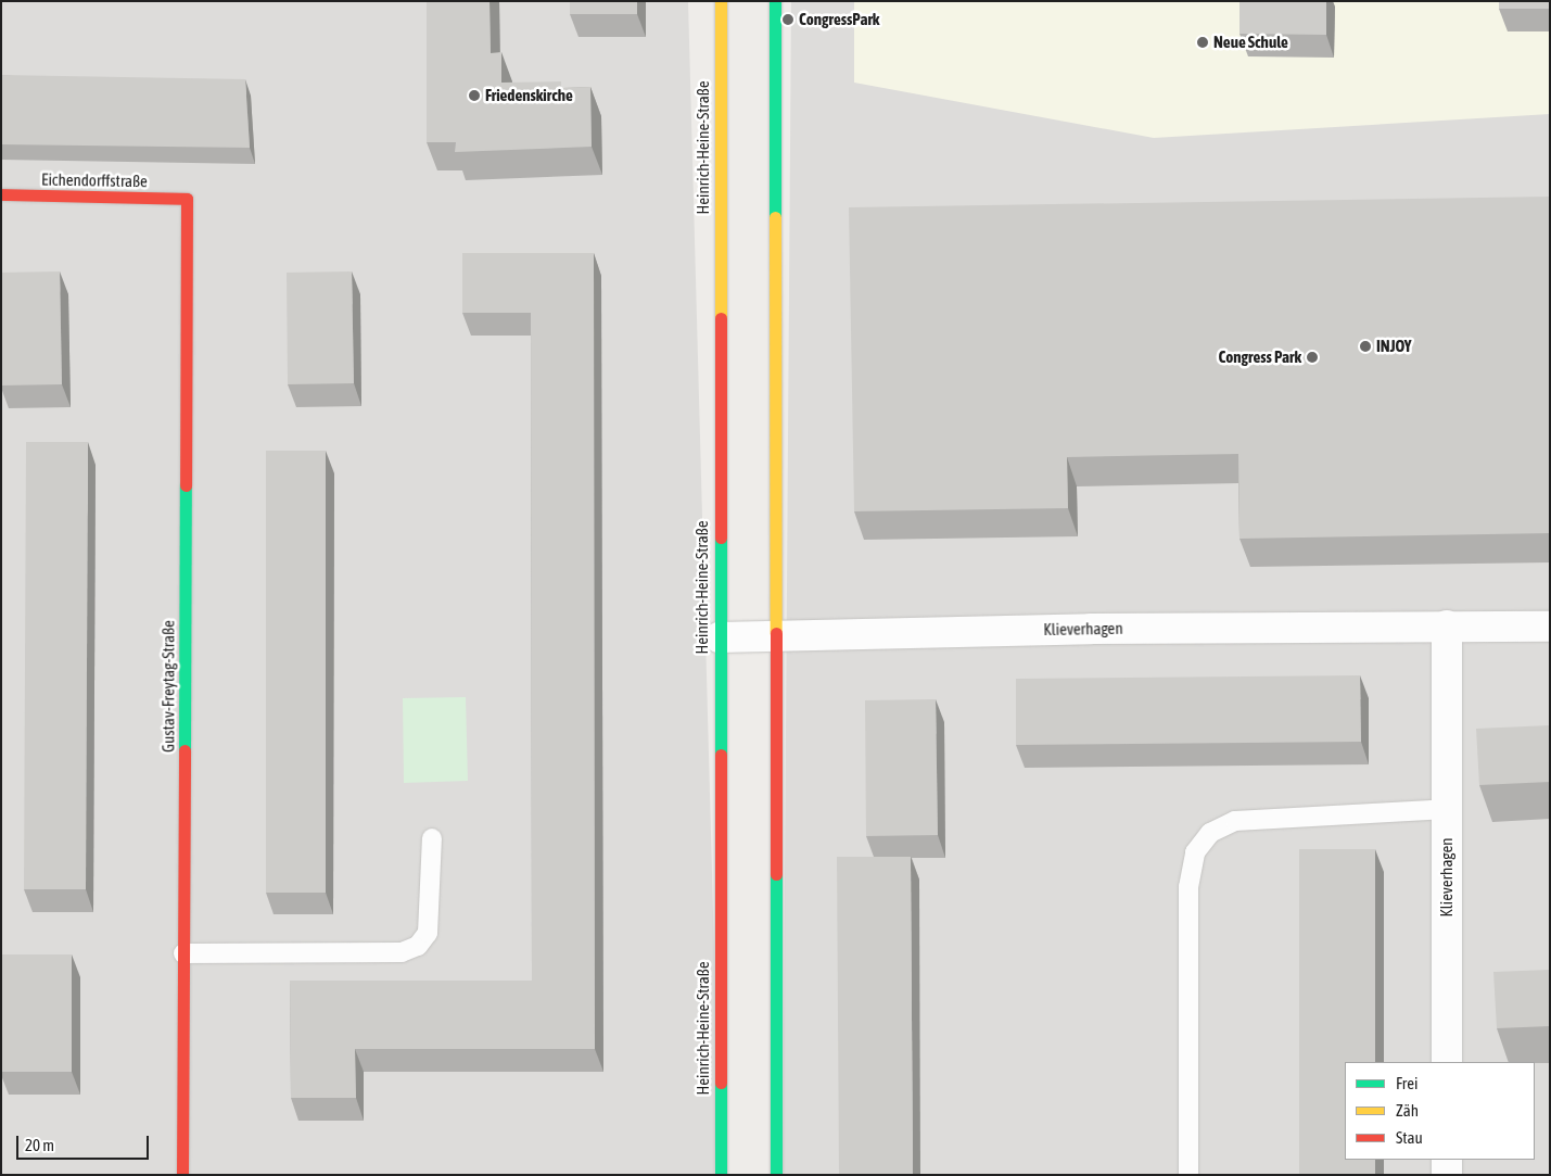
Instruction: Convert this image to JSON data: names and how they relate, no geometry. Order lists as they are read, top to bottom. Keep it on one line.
{"streets":{"street":["Heinrich-Heine-Straße","Eichendorffstraße","Klieverhagen","Gustav-Freytag-Straße"]},"crossings":[["Heinrich-Heine-Straße","Klieverhagen"],["Eichendorffstraße","Gustav-Freytag-Straße"]],"places":["CongressPark","Neue Schule","Friedenskirche","INJOY","Congress Park"],"legend":["Frei","Zäh","Stau"],"scale_bar":"20 m"}
